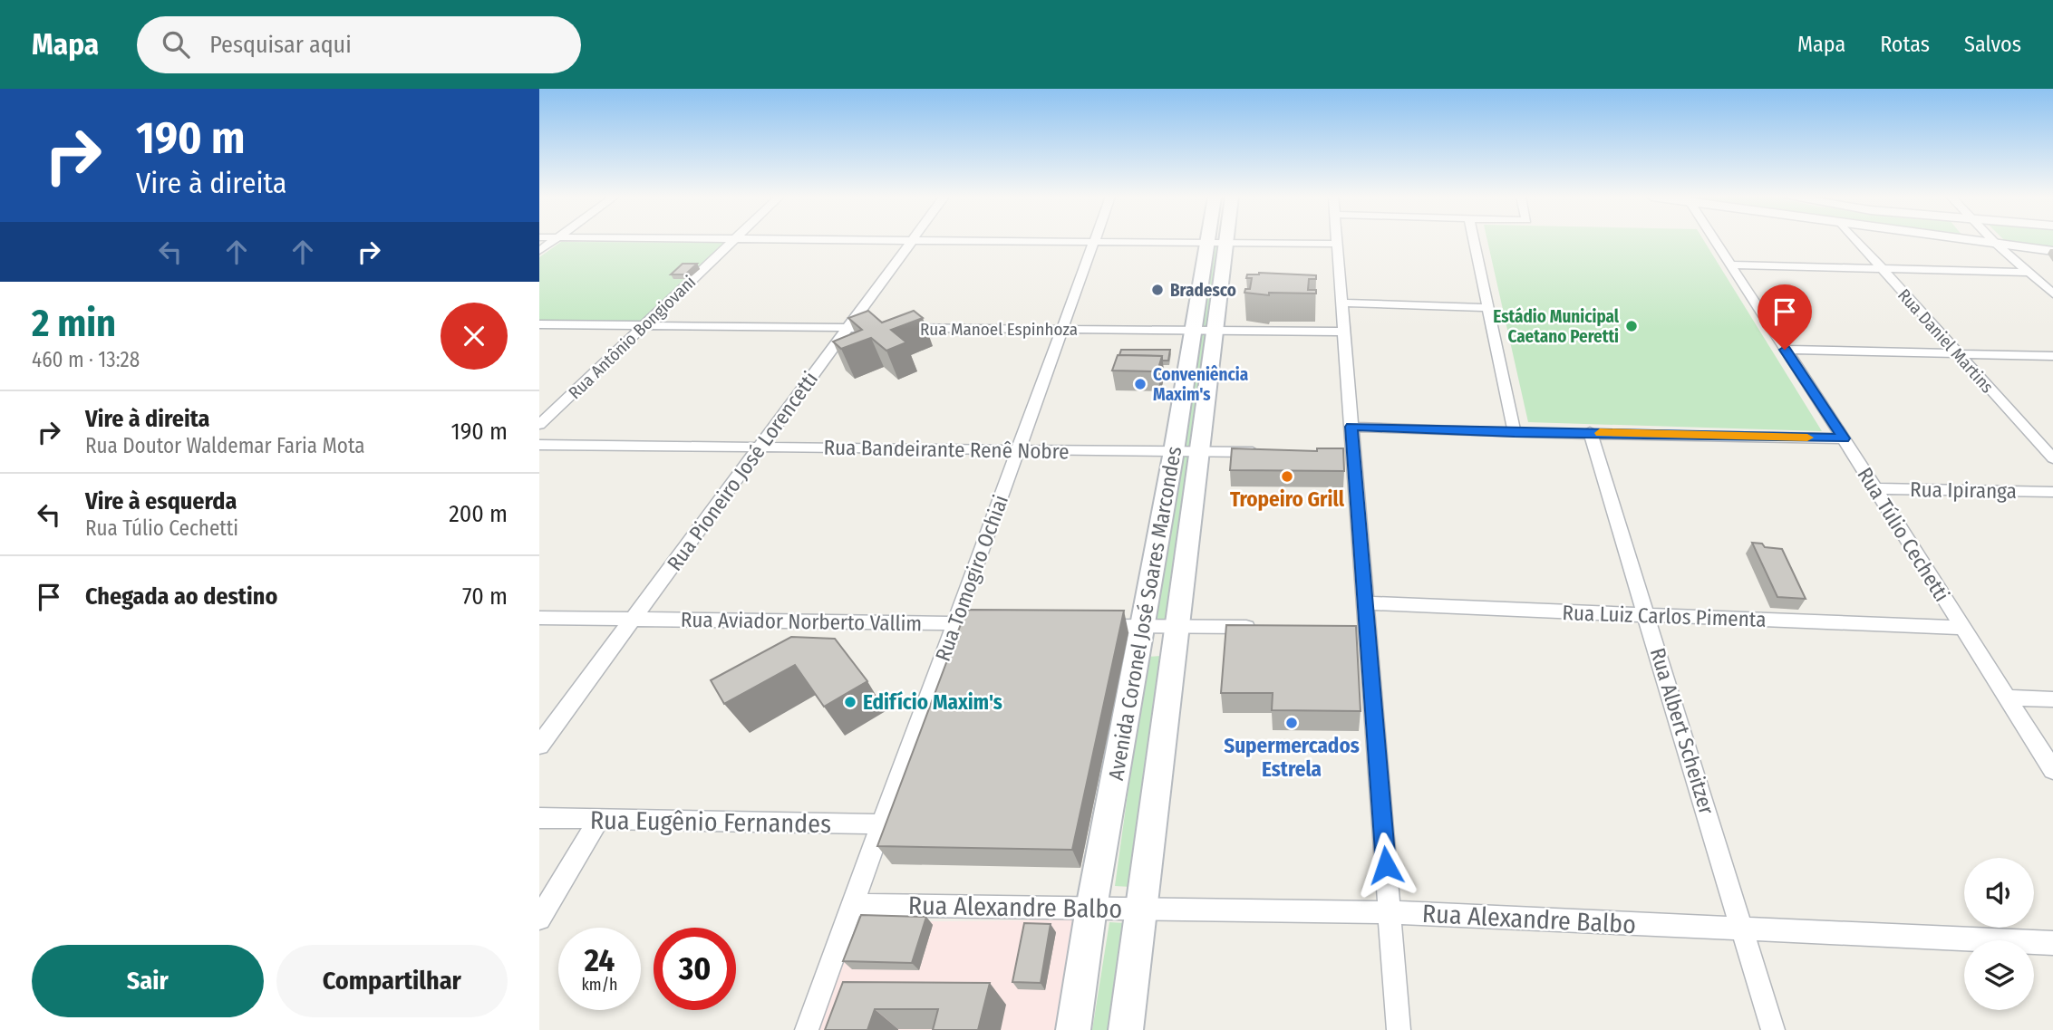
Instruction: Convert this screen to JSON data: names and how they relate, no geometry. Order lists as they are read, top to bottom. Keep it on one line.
{"streets":{"main road":["Avenida Coronel José Soares Marcondes"],"street":["Rua Manoel Espinhoza","Rua Antônio Bongiovani","Rua Daniel Martins","Rua Bandeirante Renê Nobre","Rua Pioneiro José Lorencetti","Rua Ipiranga","Rua Túlio Cechetti","Rua Tomogiro Ochiai","Rua Luiz Carlos Pimenta","Rua Aviador Norberto Vallim","Rua Albert Scheitzer","Rua Eugênio Fernandes","Rua Alexandre Balbo"]},"crossings":[["Rua Manoel Espinhoza","Rua Antônio Bongiovani"],["Rua Manoel Espinhoza","Rua Pioneiro José Lorencetti"],["Rua Manoel Espinhoza","Rua Tomogiro Ochiai"],["Rua Manoel Espinhoza","Avenida Coronel José Soares Marcondes"],["Rua Bandeirante Renê Nobre","Rua Pioneiro José Lorencetti"],["Rua Bandeirante Renê Nobre","Rua Tomogiro Ochiai"],["Rua Bandeirante Renê Nobre","Avenida Coronel José Soares Marcondes"],["Rua Pioneiro José Lorencetti","Rua Aviador Norberto Vallim"],["Rua Ipiranga","Rua Túlio Cechetti"],["Rua Túlio Cechetti","Rua Luiz Carlos Pimenta"],["Rua Tomogiro Ochiai","Rua Aviador Norberto Vallim"],["Rua Tomogiro Ochiai","Rua Eugênio Fernandes"],["Rua Tomogiro Ochiai","Rua Alexandre Balbo"],["Avenida Coronel José Soares Marcondes","Rua Alexandre Balbo"],["Rua Luiz Carlos Pimenta","Rua Albert Scheitzer"],["Rua Albert Scheitzer","Rua Alexandre Balbo"]],"places":["Bradesco","Estádio Municipal Caetano Peretti","Conveniência Maxim's","Tropeiro Grill","Edifício Maxim's","Supermercados Estrela"],"page":{"header":"Mapa","search":"Pesquisar aqui","nav":["Mapa","Rotas","Salvos"],"turn":["190 m","Vire à direita"],"heading":["2 min","460 m · 13:28"],"list":[{"name":"Vire à direita","note":"Rua Doutor Waldemar Faria Mota","value":"190 m"},{"name":"Vire à esquerda","note":"Rua Túlio Cechetti","value":"200 m"},{"name":"Chegada ao destino","value":"70 m"}],"speed":"24 km/h","limit":"30","buttons":["Sair","Compartilhar"]}}
